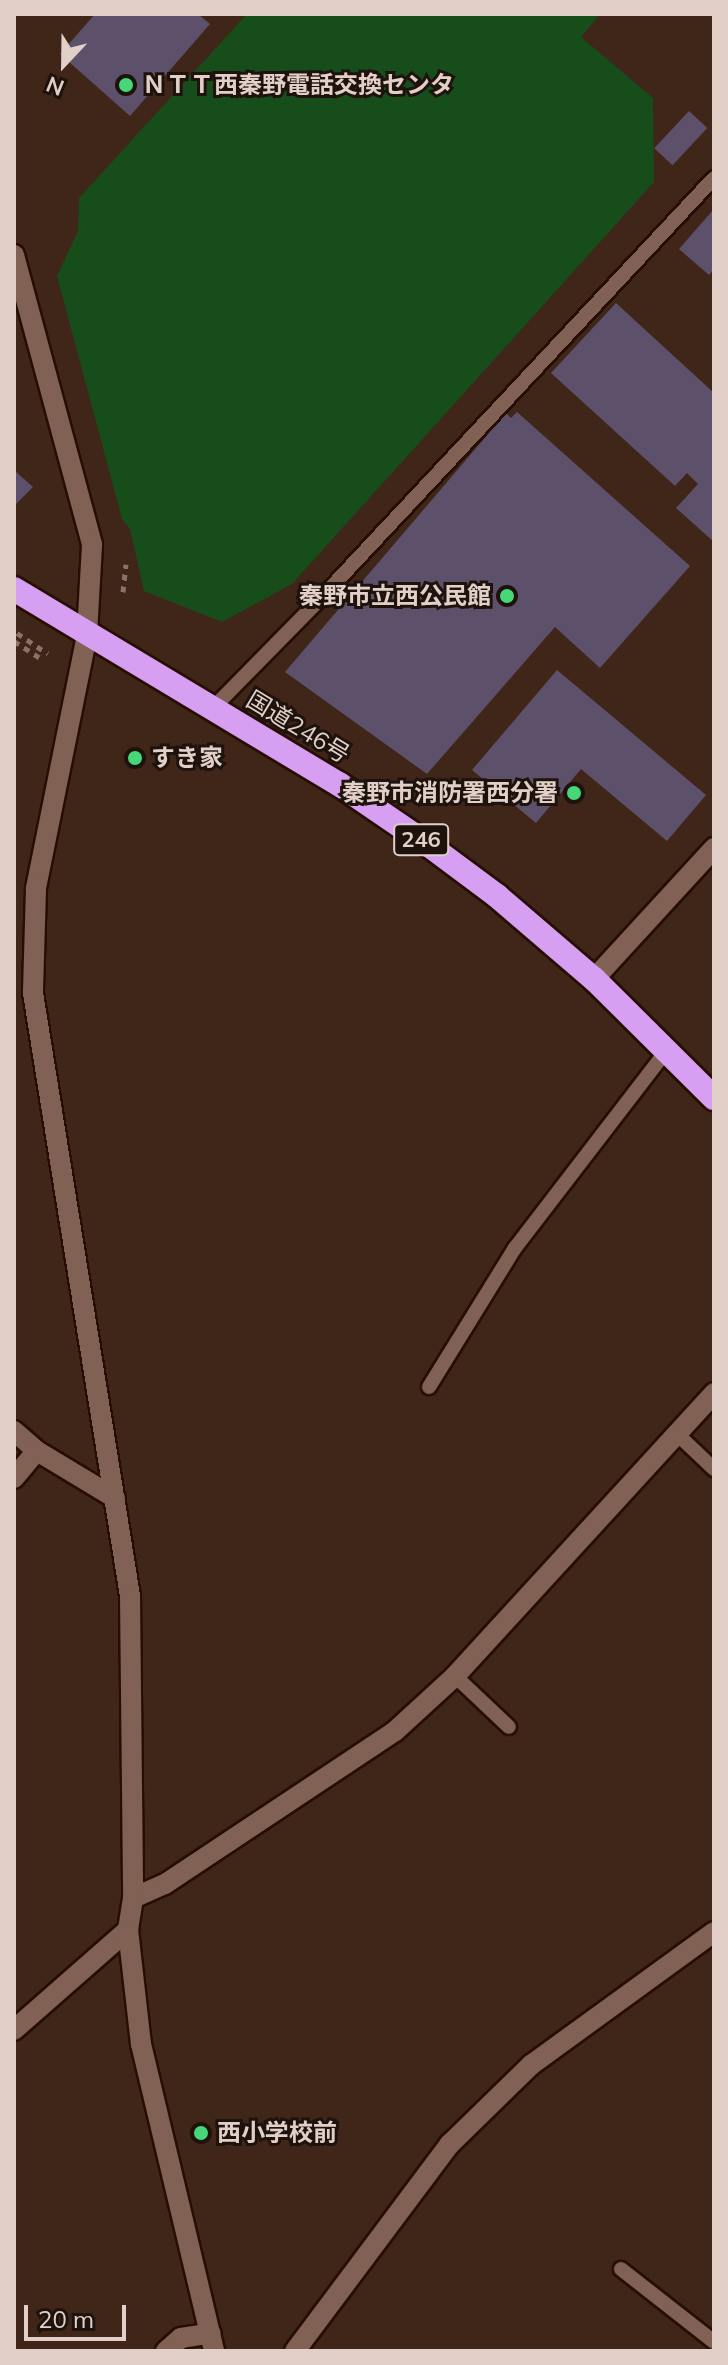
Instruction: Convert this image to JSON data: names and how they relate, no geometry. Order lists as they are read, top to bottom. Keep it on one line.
{"streets":{"highway":["国道246号","246"]},"places":["ＮＴＴ西秦野電話交換センタ","秦野市立西公民館","すき家","秦野市消防署西分署","西小学校前"],"scale_bar":"20 m","north":"bottom"}
